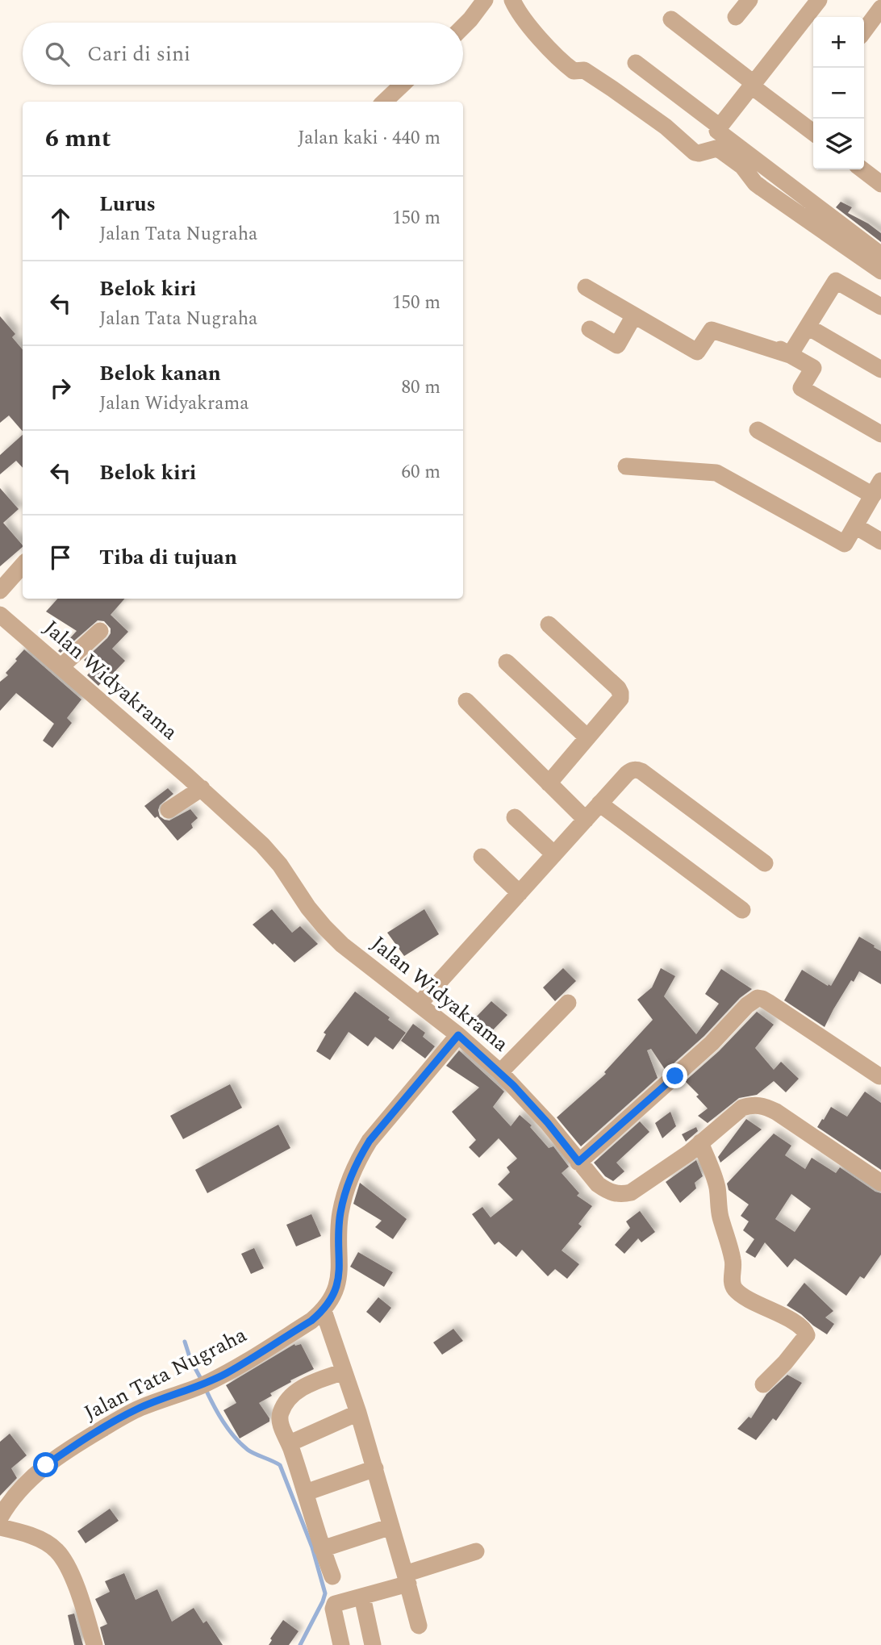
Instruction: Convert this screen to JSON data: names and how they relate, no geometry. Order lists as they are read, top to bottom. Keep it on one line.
{"streets":{"street":["Jalan Widyakrama","Jalan Tata Nugraha"]},"crossings":[["Jalan Widyakrama","Jalan Tata Nugraha"]],"page":{"map_buttons":["+","−"],"search":"Cari di sini","heading":["6 mnt","Jalan kaki · 440 m"],"list":[["Lurus","Jalan Tata Nugraha","150 m"],["Belok kiri","Jalan Tata Nugraha","150 m"],["Belok kanan","Jalan Widyakrama","80 m"],["Belok kiri","60 m"],"Tiba di tujuan"]}}
